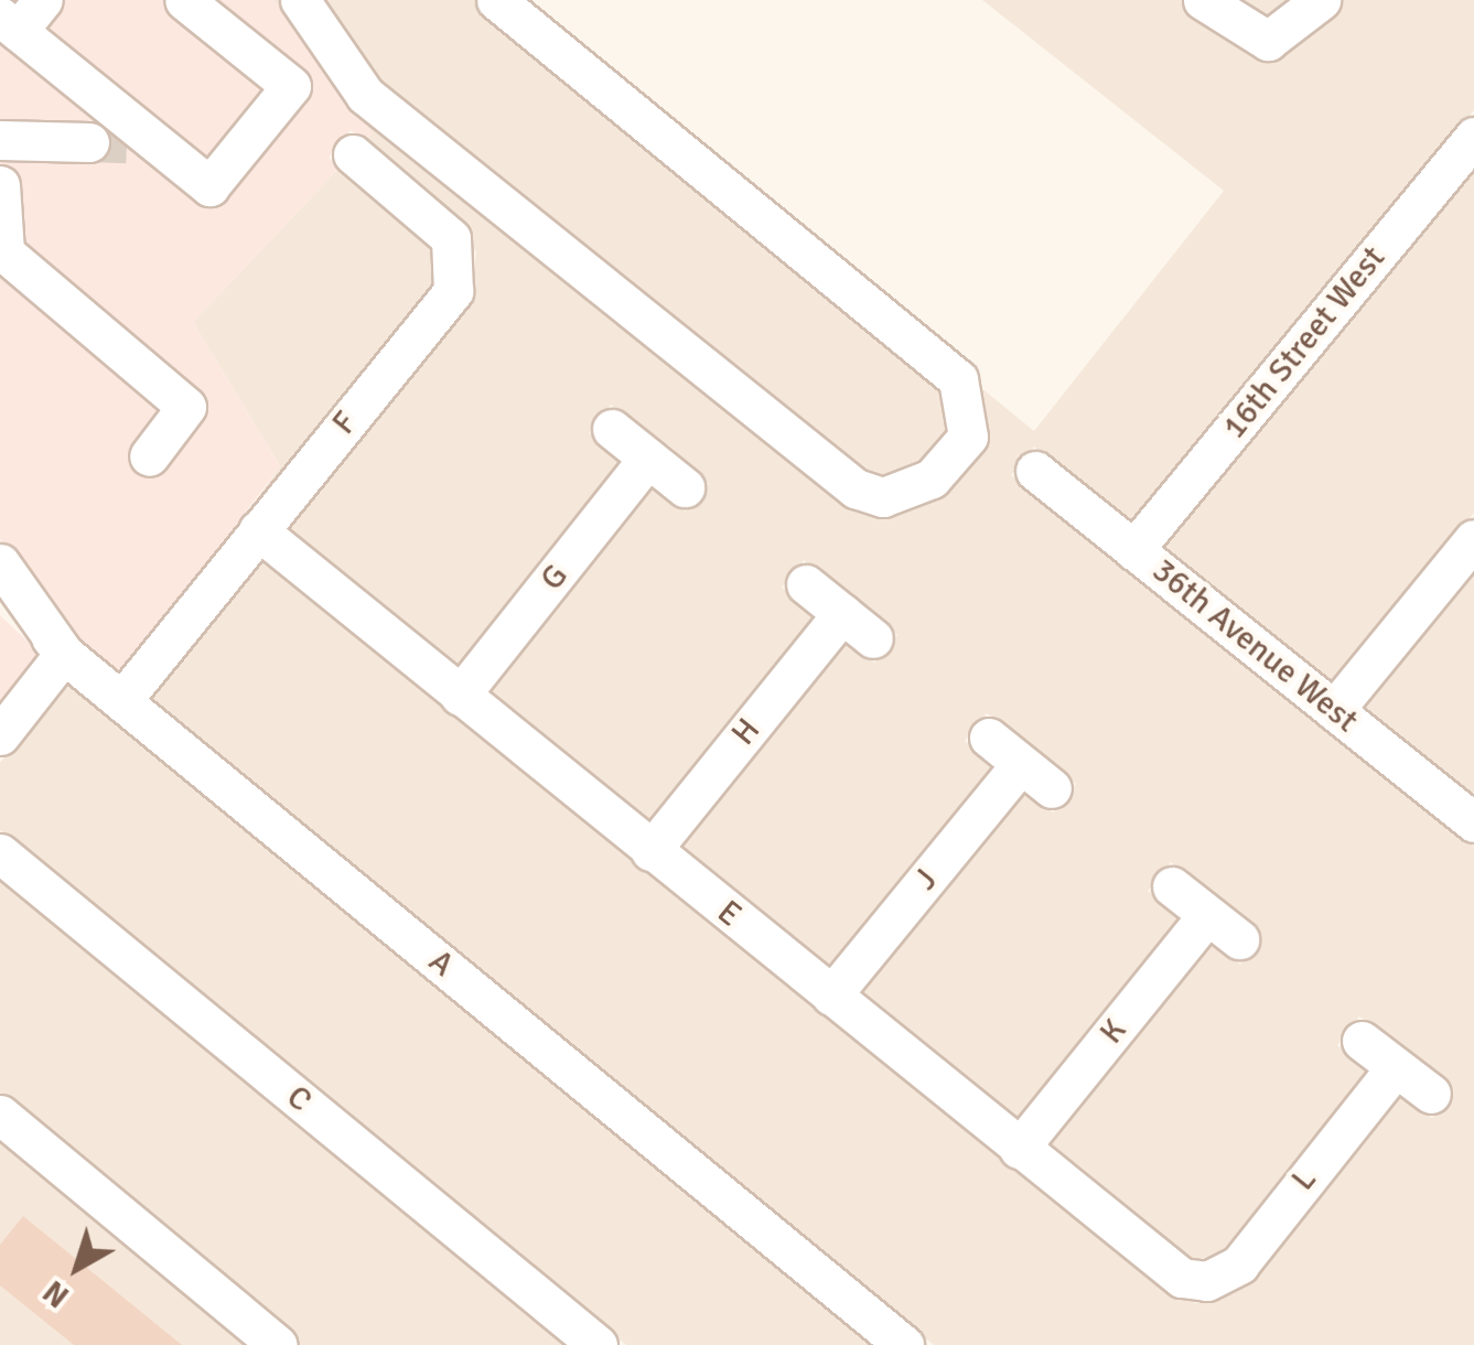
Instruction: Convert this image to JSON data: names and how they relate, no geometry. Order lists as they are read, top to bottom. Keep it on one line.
{"streets":{"street":["16th Street West","F","G","36th Avenue West","H","J","E","A","K","C","L"]},"crossings":[["16th Street West","36th Avenue West"],["F","E"],["F","A"],["G","E"],["H","E"],["J","E"],["E","K"],["E","L"]],"north":"bottom left"}
